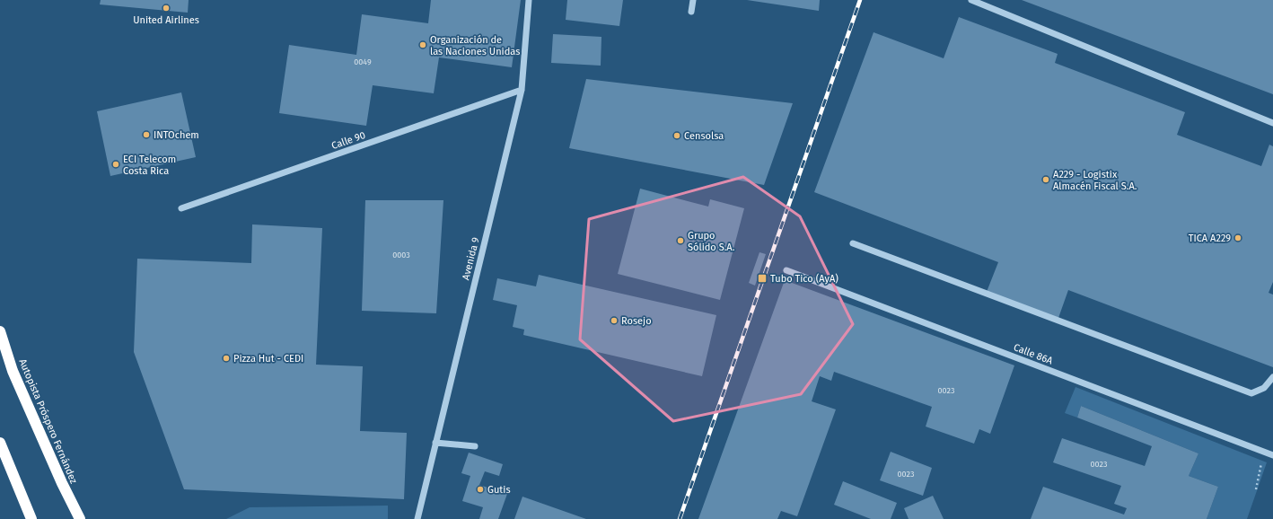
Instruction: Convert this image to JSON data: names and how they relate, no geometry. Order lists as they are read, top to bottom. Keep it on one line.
{"streets":{"highway":["Autopista Próspero Fernández"],"street":["Calle 90","Avenida 9","Calle 86A"]},"crossings":[["Calle 90","Avenida 9"]],"places":{"other":["United Airlines","Organización de las Naciones Unidas","INTOchem","Censolsa","ECI Telecom Costa Rica","A229 - Logistix Almacén Fiscal S.A.","TICA A229","Grupo Sólido S.A.","Rosejo","Pizza Hut - CEDI","Gutis"],"transit":["Tubo Tico (AyA)"]},"house_numbers":["0049","0003","0023","0023","0023"]}
